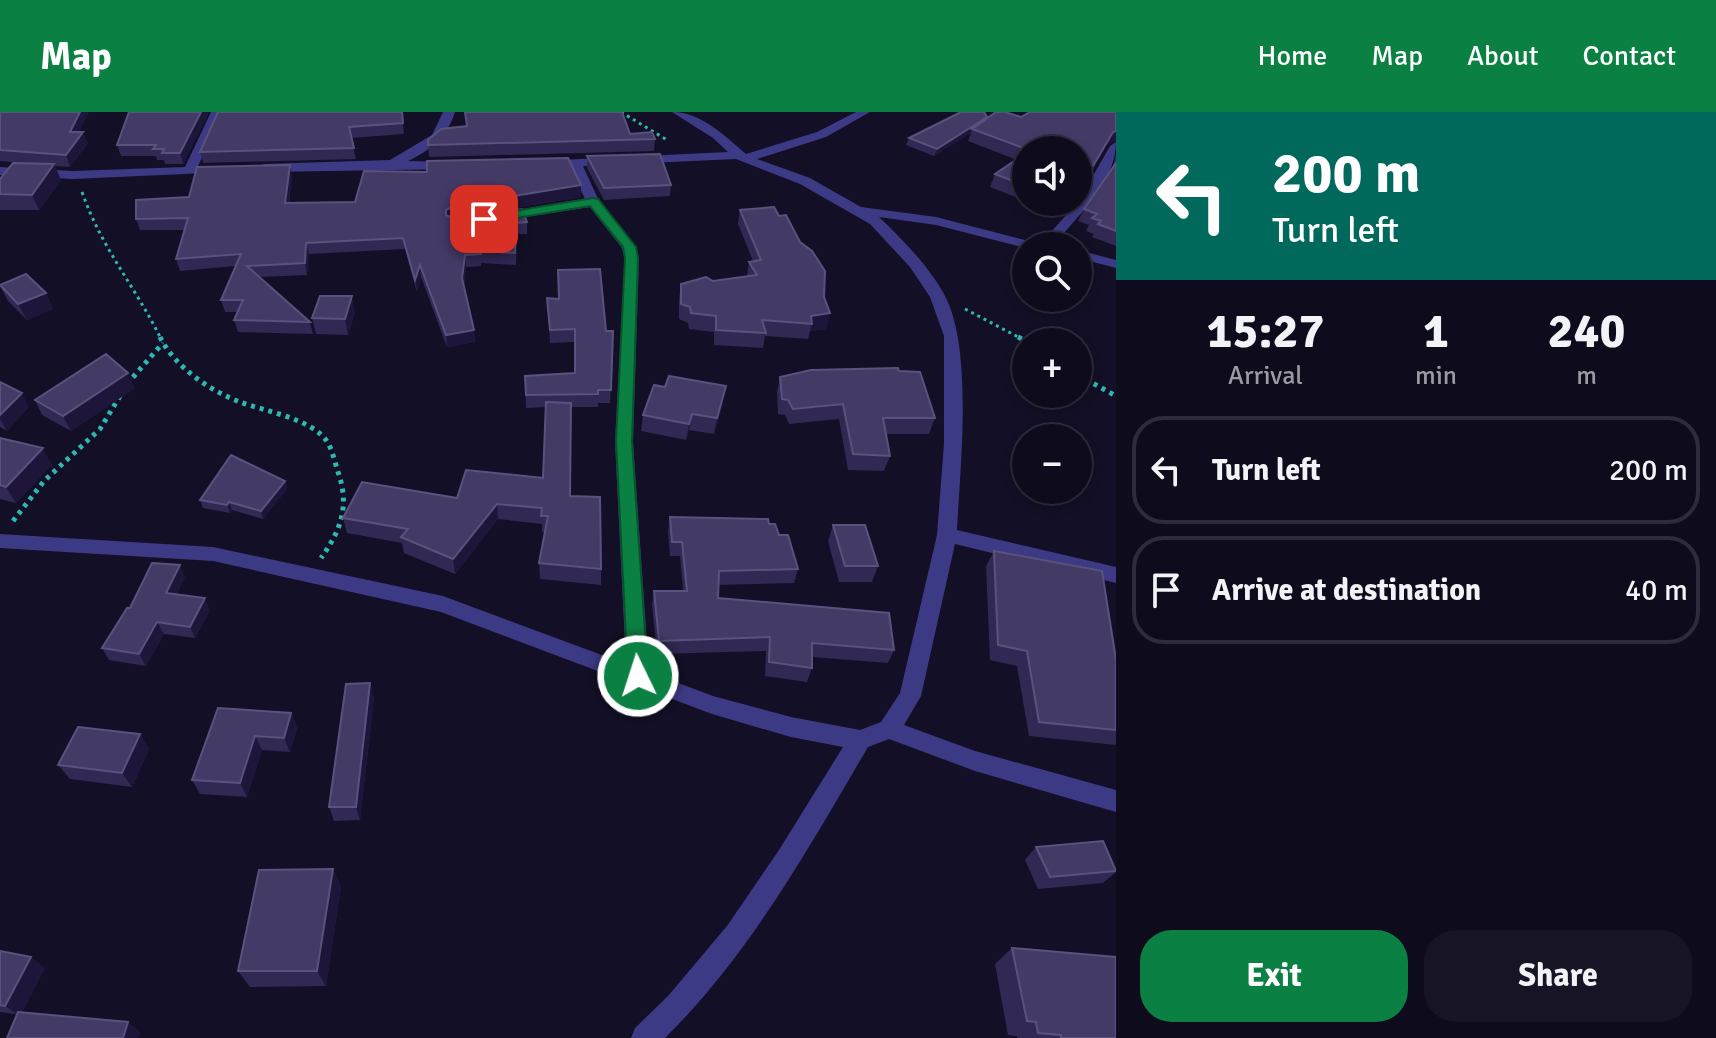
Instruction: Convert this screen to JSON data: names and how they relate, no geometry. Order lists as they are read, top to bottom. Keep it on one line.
{"page":{"header":"Map","nav":["Home","Map","About","Contact"],"turn":["200 m","Turn left"],"map_buttons":["+","−"],"eta":["15:27","Arrival","1","min","240","m"],"list":[{"name":"Turn left","value":"200 m"},{"name":"Arrive at destination","value":"40 m"}],"buttons":["Exit","Share"]}}
